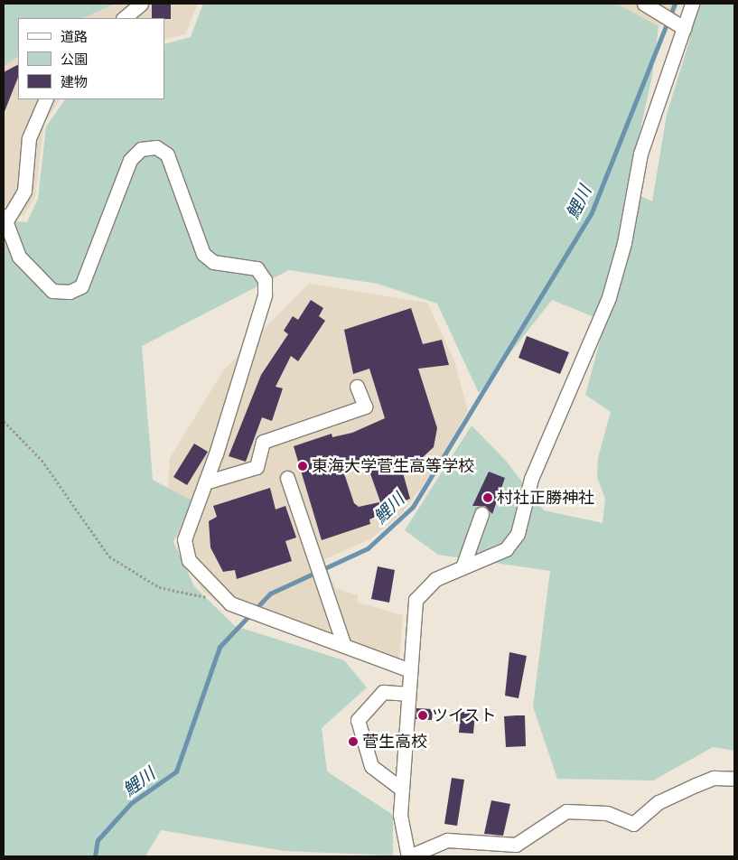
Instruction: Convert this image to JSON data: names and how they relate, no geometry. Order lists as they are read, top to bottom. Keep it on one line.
{"water":["鯉川"],"places":["東海大学菅生高等学校","村社正勝神社","ツイスト","菅生高校"],"legend":["道路","公園","建物"]}
